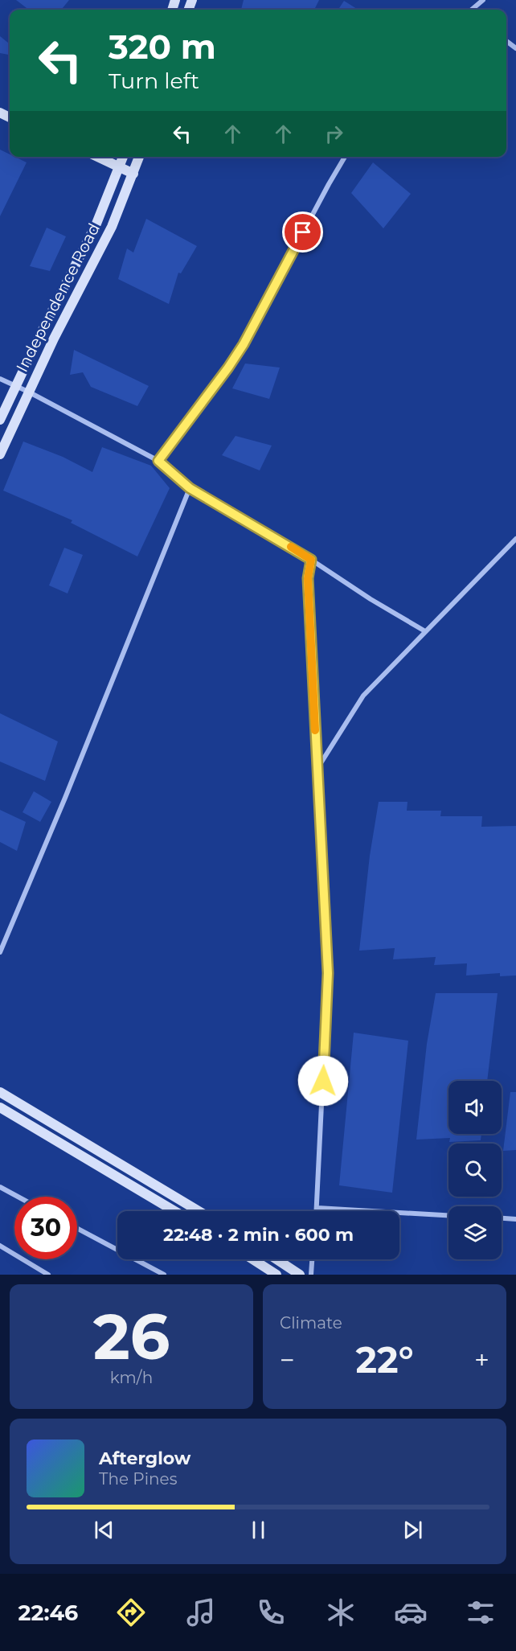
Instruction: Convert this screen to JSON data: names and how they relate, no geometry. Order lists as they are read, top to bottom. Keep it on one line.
{"streets":{"main road":["Independence Road"]},"page":{"turn":["320 m","Turn left"],"limit":"30","trip":"22:48 · 2 min · 600 m","tile":[["26","km/h"],"Climate"],"heat":["−","22°","+"],"song":["Afterglow","The Pines"],"tabs":"22:46"}}
